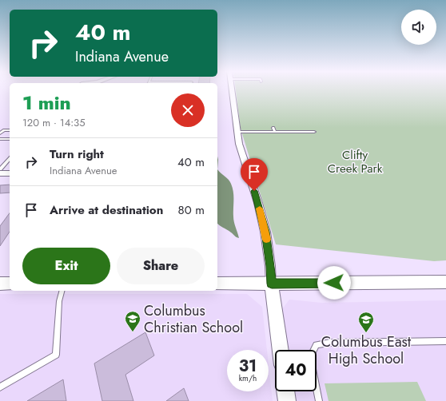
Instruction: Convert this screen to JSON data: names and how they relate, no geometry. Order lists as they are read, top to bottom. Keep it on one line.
{"parks":["Clifty Creek Park"],"places":{"school or university":["Columbus Christian School","Columbus East High School"]},"page":{"turn":["40 m","Indiana Avenue"],"heading":["1 min","120 m · 14:35"],"list":[{"name":"Turn right","note":"Indiana Avenue","value":"40 m"},{"name":"Arrive at destination","value":"80 m"}],"buttons":["Exit","Share"],"speed":"31 km/h","limit":"40"}}
